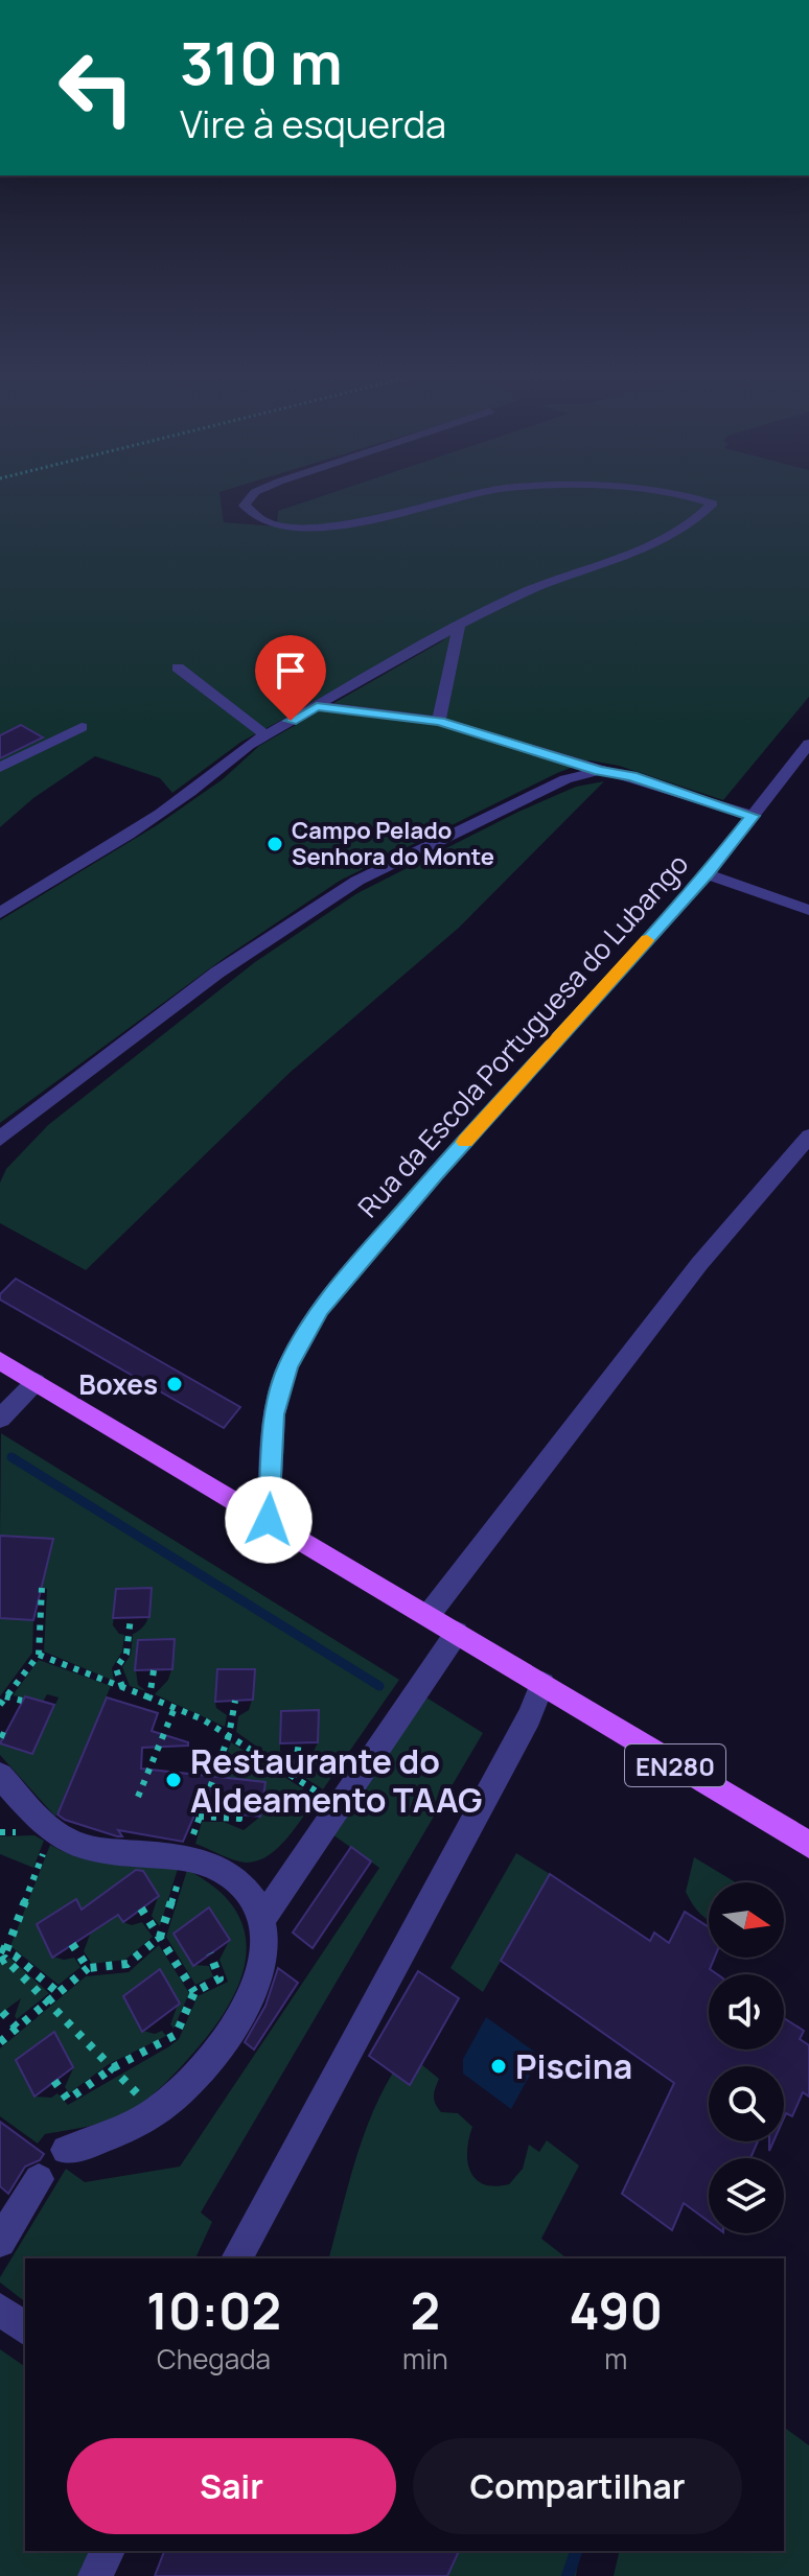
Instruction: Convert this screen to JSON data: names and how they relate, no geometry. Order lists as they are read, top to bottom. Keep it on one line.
{"streets":{"main road":["EN280"],"street":["Rua da Escola Portuguesa do Lubango"]},"crossings":[["Rua da Escola Portuguesa do Lubango","EN280"]],"places":["Campo Pelado Senhora do Monte","Boxes","Restaurante do Aldeamento TAAG","Piscina"],"north":"right","page":{"turn":["310 m","Vire à esquerda"],"eta":["10:02","Chegada","2","min","490","m"],"buttons":["Sair","Compartilhar"]}}
